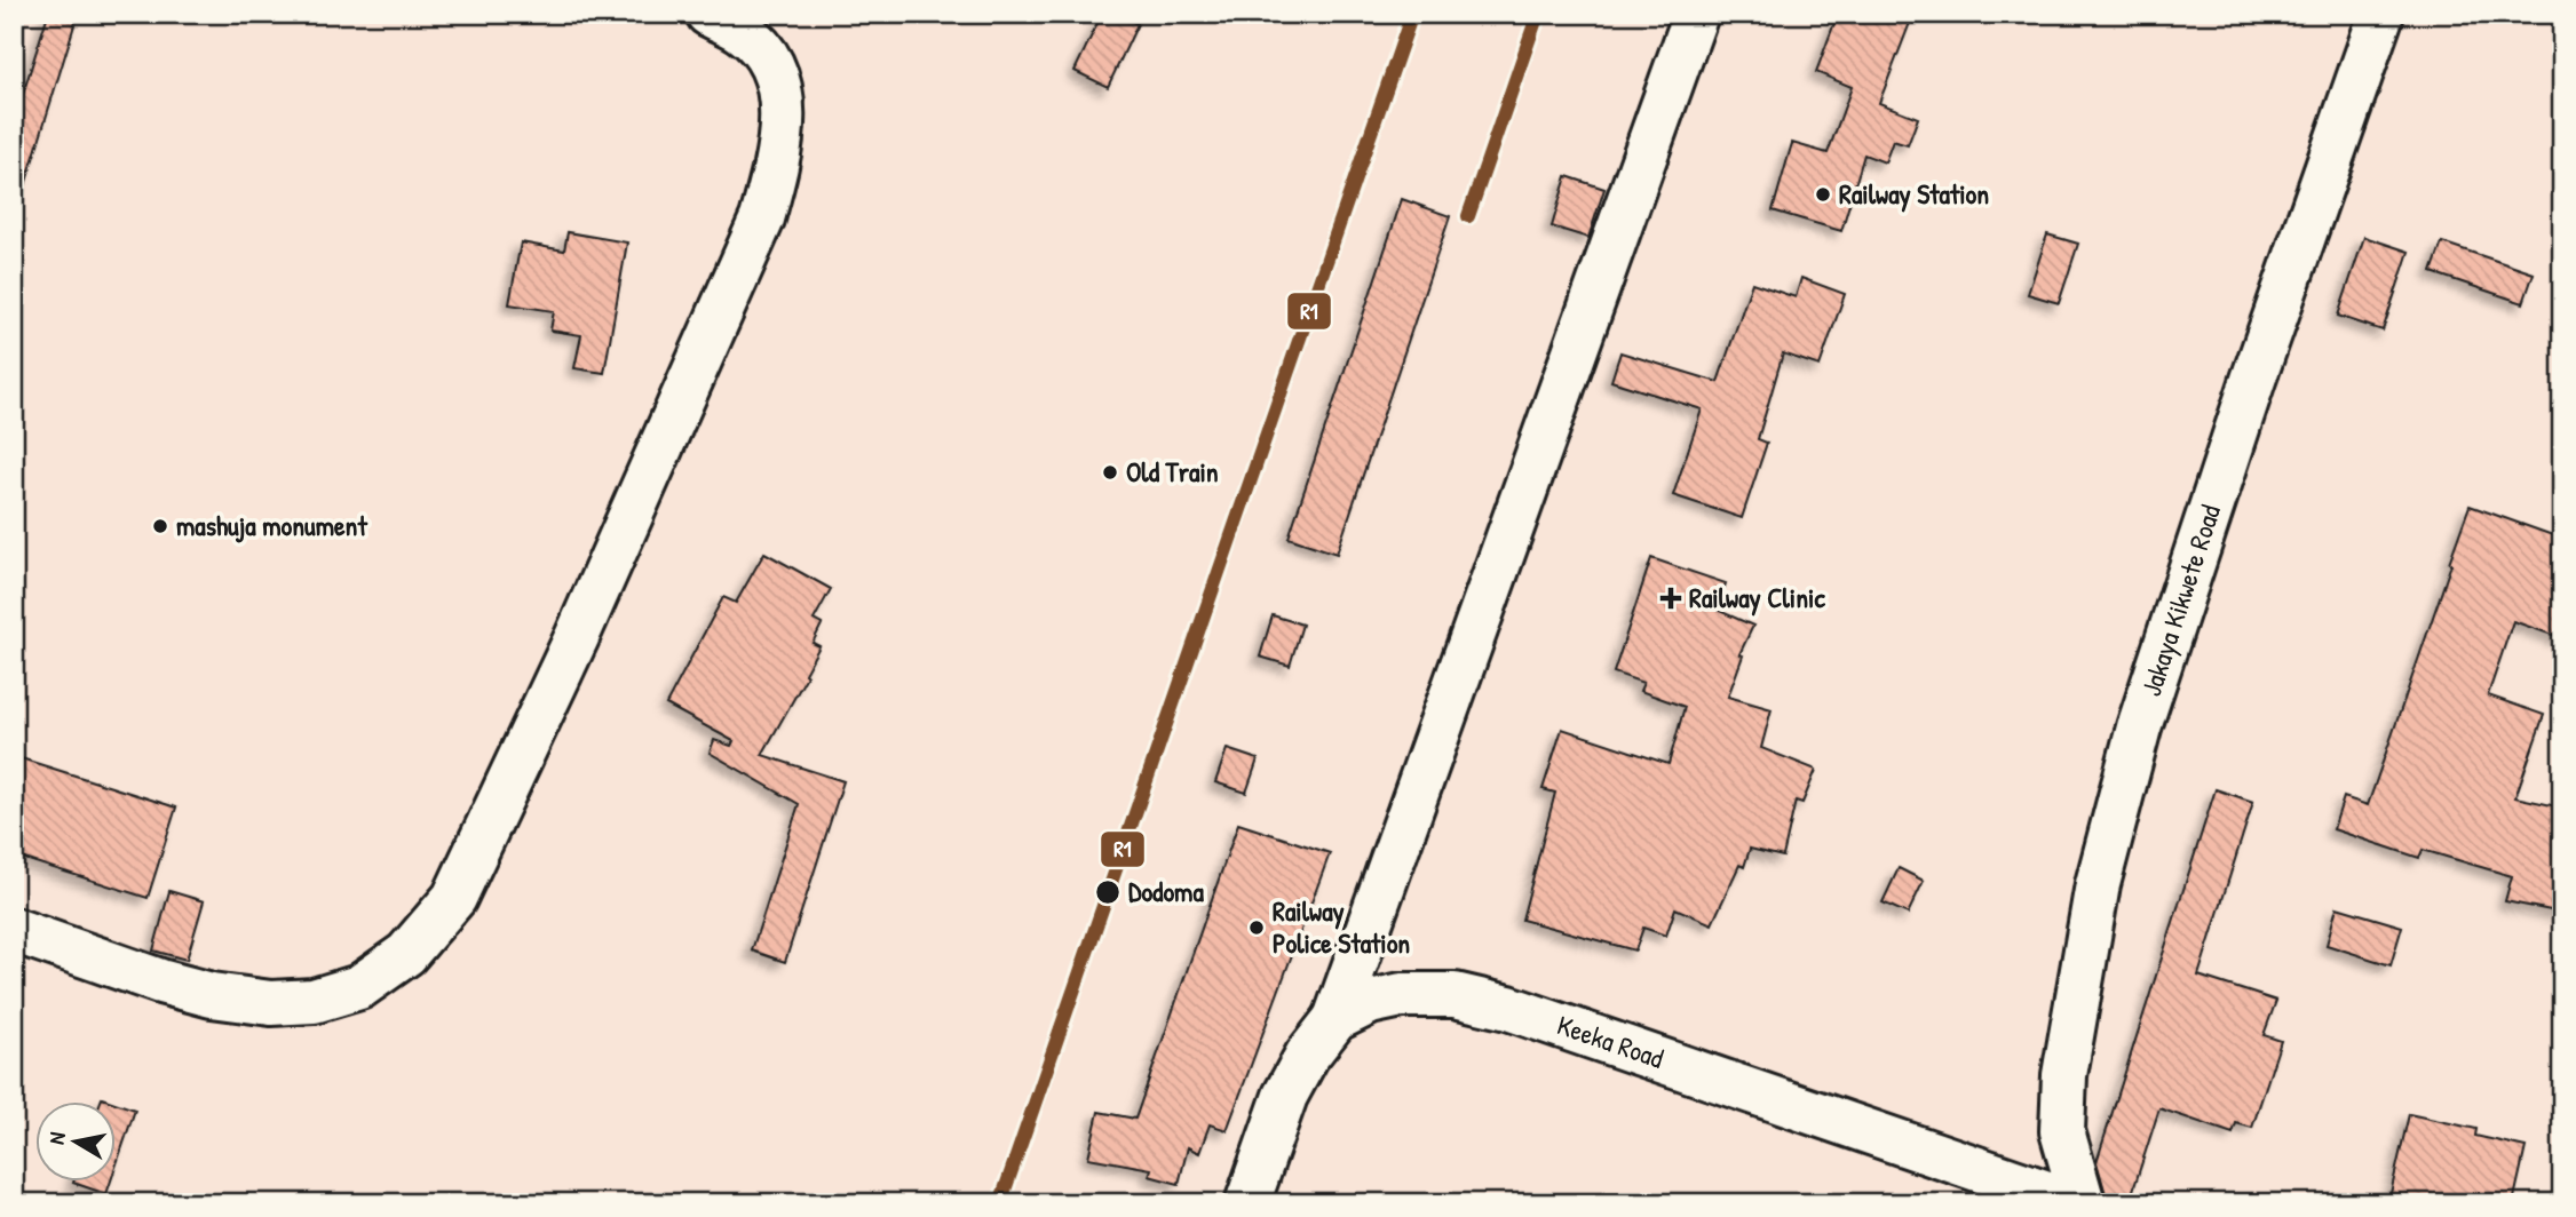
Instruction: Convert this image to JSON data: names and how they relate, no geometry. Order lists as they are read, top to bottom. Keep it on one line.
{"streets":{"street":["Jakaya Kikwete Road","Keeka Road"]},"crossings":[["Jakaya Kikwete Road","Keeka Road"]],"places":{"other":["Railway Station","Old Train","mashuja monument","Dodoma","Railway Police Station"],"health":["Railway Clinic"]},"lines":["transit line R1"],"north":"left"}
